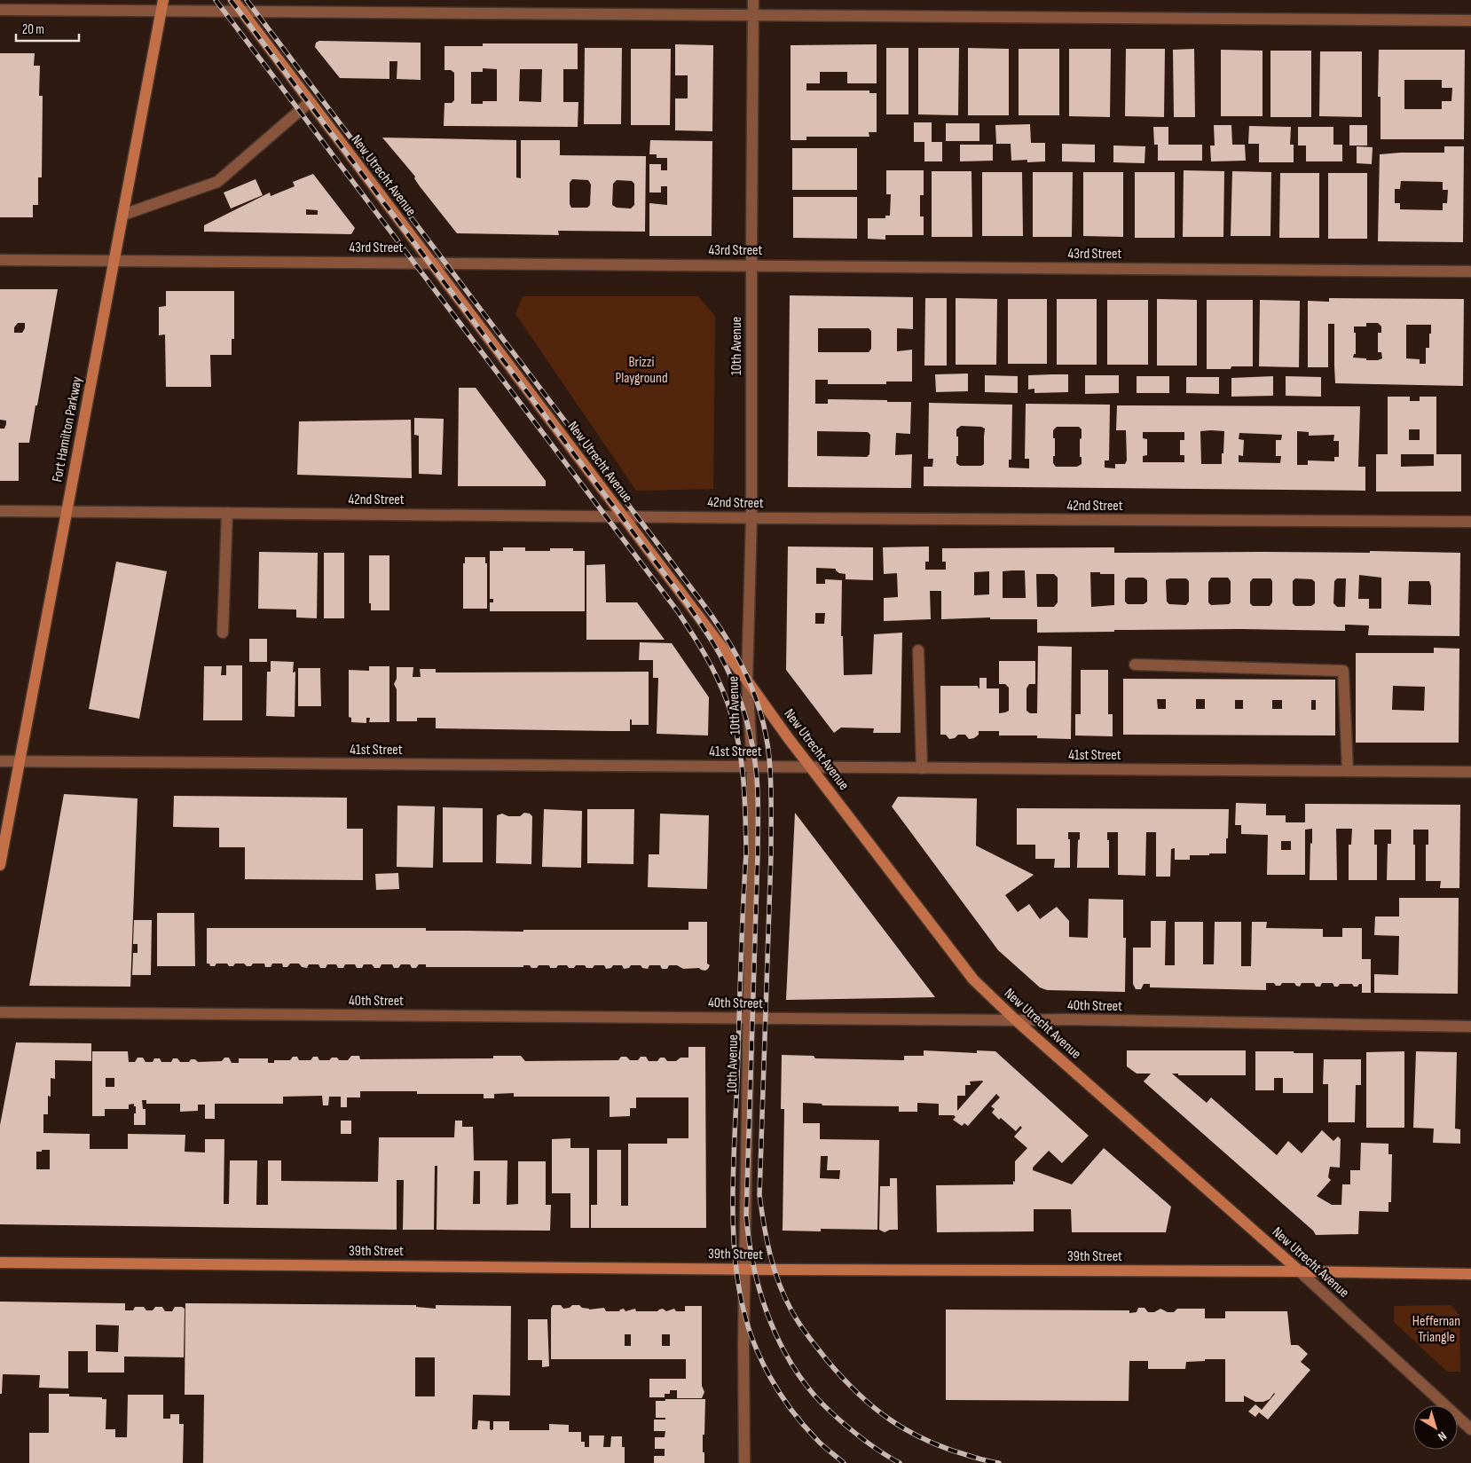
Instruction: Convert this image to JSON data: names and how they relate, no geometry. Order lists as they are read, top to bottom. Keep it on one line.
{"streets":{"main road":["New Utrecht Avenue","Fort Hamilton Parkway","39th Street"],"street":["43rd Street","10th Avenue","42nd Street","41st Street","40th Street"]},"crossings":[["New Utrecht Avenue","43rd Street"],["New Utrecht Avenue","10th Avenue"],["New Utrecht Avenue","42nd Street"],["New Utrecht Avenue","41st Street"],["New Utrecht Avenue","40th Street"],["New Utrecht Avenue","39th Street"],["43rd Street","10th Avenue"],["43rd Street","Fort Hamilton Parkway"],["10th Avenue","42nd Street"],["10th Avenue","41st Street"],["10th Avenue","40th Street"],["10th Avenue","39th Street"],["Fort Hamilton Parkway","42nd Street"],["Fort Hamilton Parkway","41st Street"]],"parks":["Brizzi Playground","Heffernan Triangle"],"scale_bar":"20 m","north":"bottom right"}
